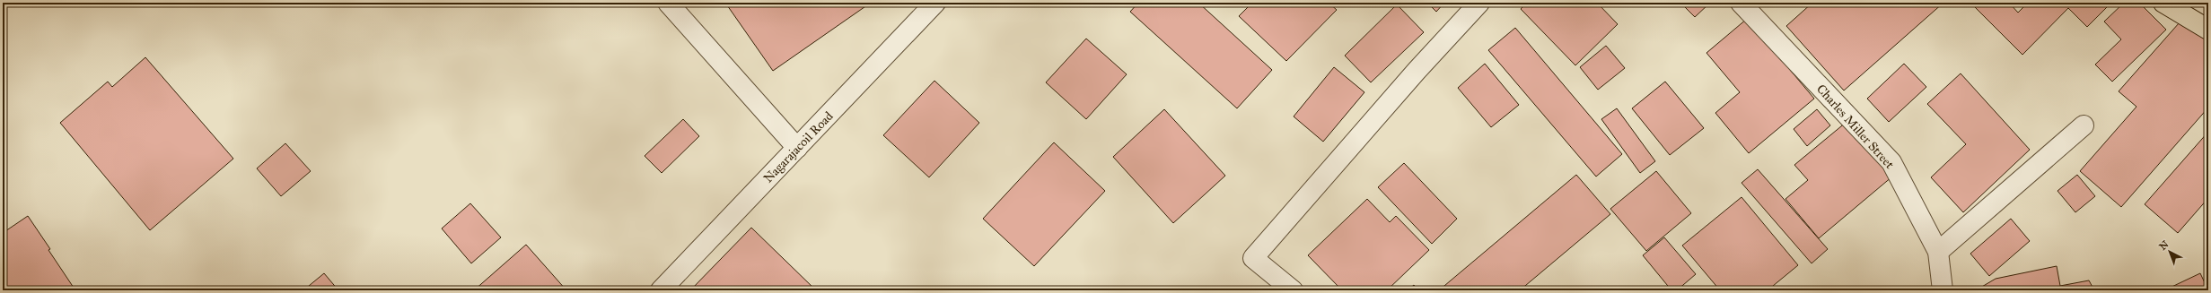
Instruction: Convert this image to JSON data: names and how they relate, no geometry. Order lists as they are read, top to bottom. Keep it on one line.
{"streets":{"street":["Charles Miller Street","Nagarajacoil Road"]},"north":"top left"}
